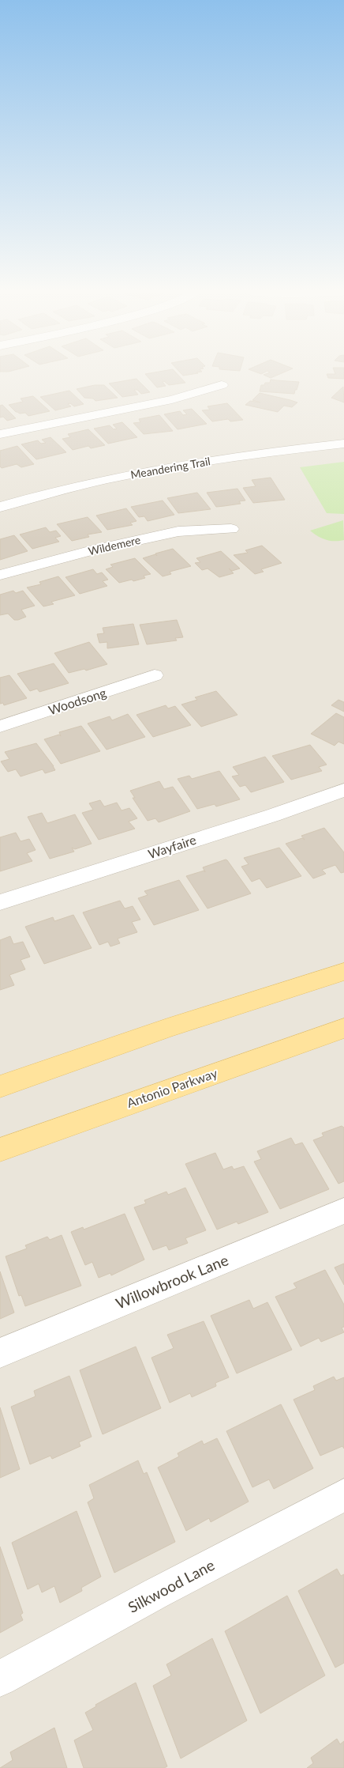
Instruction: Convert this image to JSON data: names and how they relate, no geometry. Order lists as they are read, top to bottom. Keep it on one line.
{"streets":{"main road":["Antonio Parkway"],"street":["Meandering Trail","Wildemere","Woodsong","Wayfaire","Willowbrook Lane","Silkwood Lane"]}}
